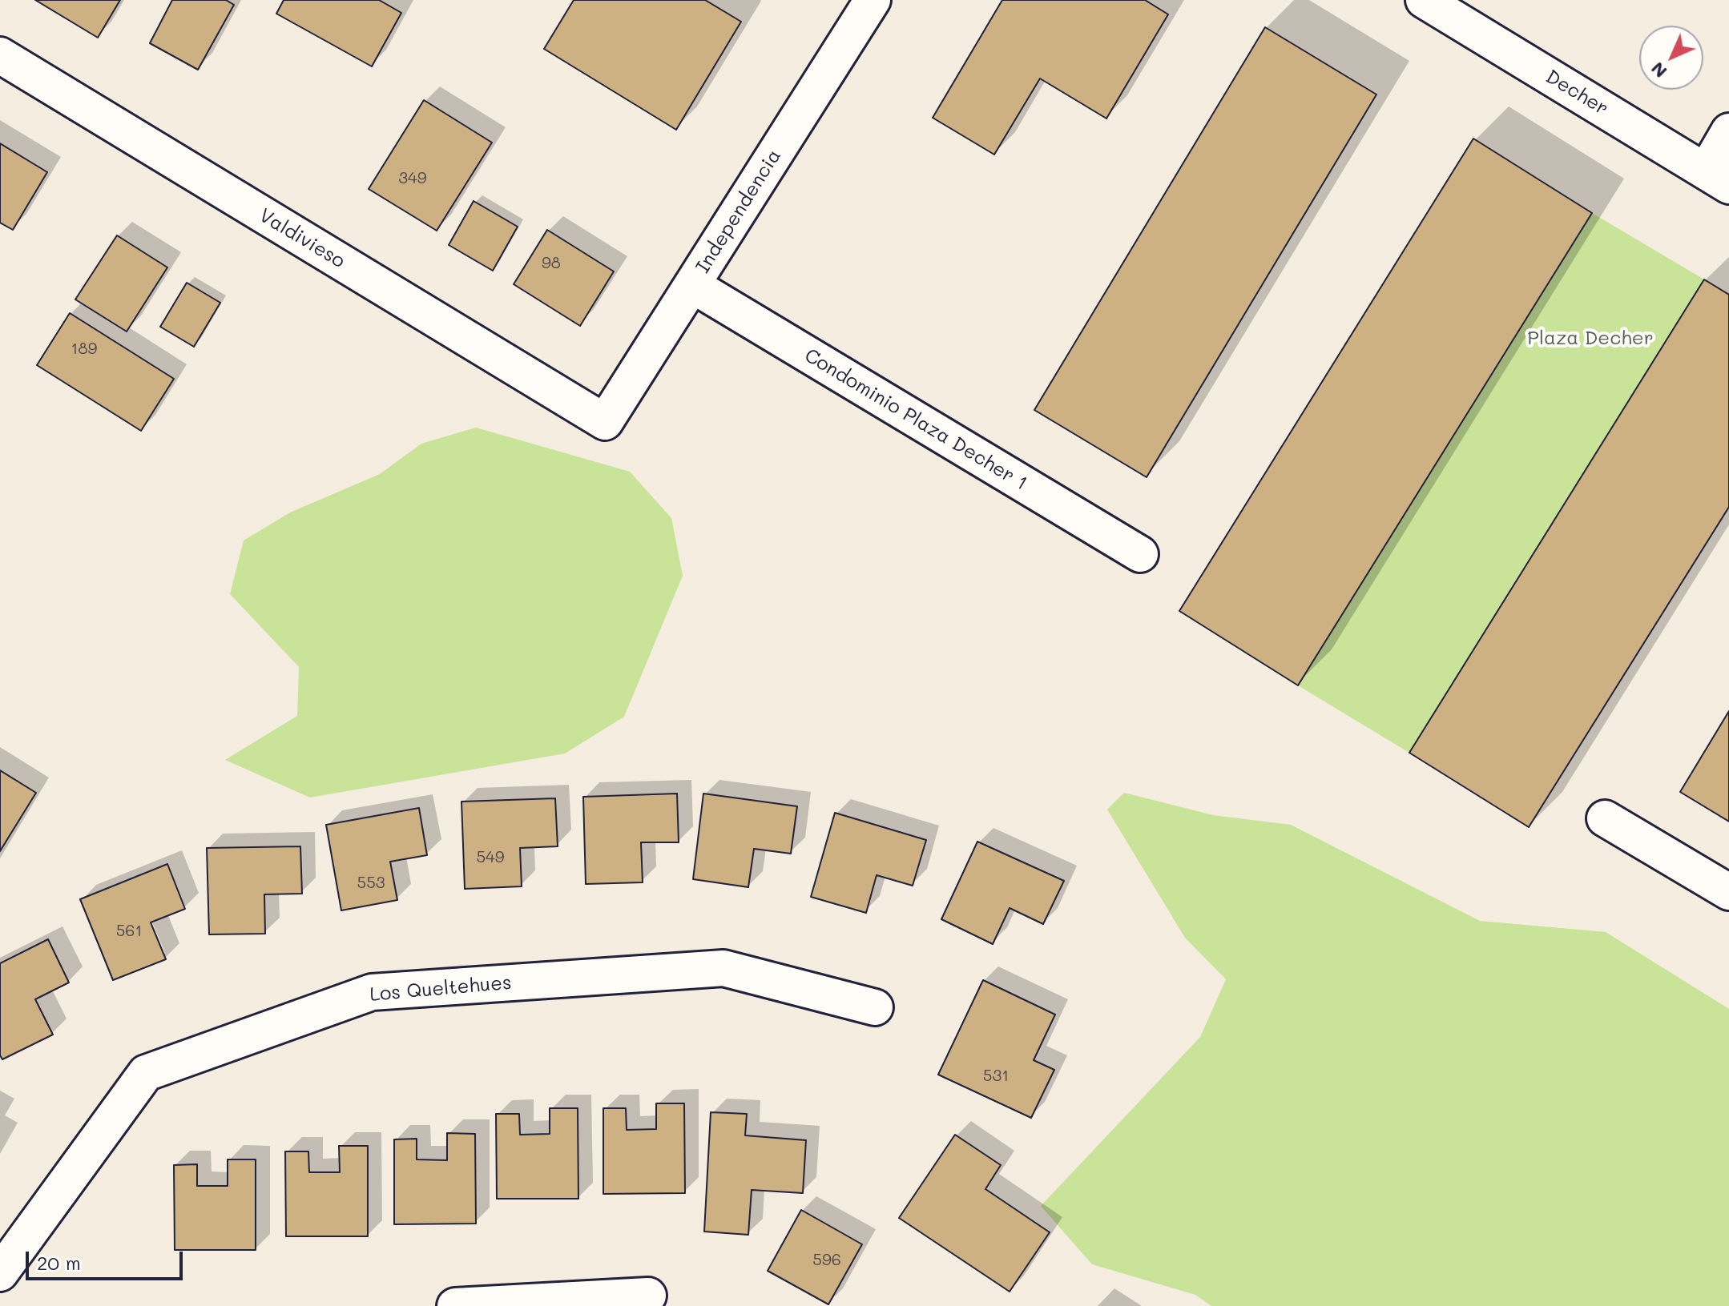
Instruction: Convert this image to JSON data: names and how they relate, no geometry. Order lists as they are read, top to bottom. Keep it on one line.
{"streets":{"street":["Decher","Independencia","Valdivieso","Condominio Plaza Decher 1","Los Queltehues"]},"crossings":[["Independencia","Valdivieso"],["Independencia","Condominio Plaza Decher 1"]],"parks":["Plaza Decher"],"house_numbers":["349","98","189","549","553","561","531","596"],"scale_bar":"20 m","north":"bottom left"}
